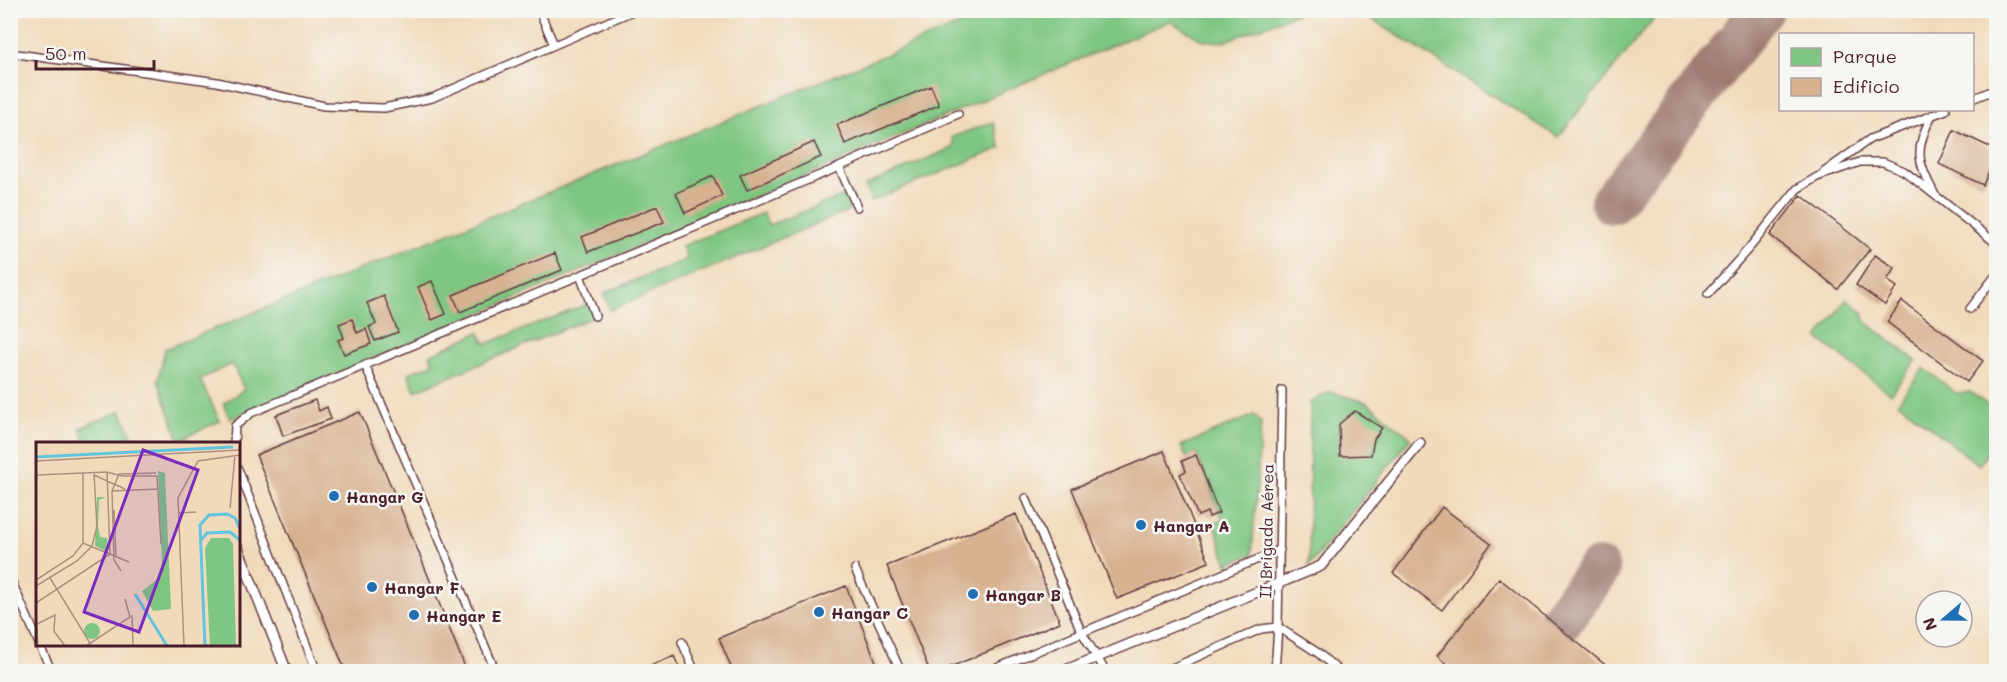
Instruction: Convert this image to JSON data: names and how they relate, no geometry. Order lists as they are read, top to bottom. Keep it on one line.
{"streets":{"lane":["II Brigada Aérea"]},"places":["Hangar G","Hangar A","Hangar F","Hangar B","Hangar C","Hangar E"],"legend":["Parque","Edificio"],"scale_bar":"50 m","north":"left"}
